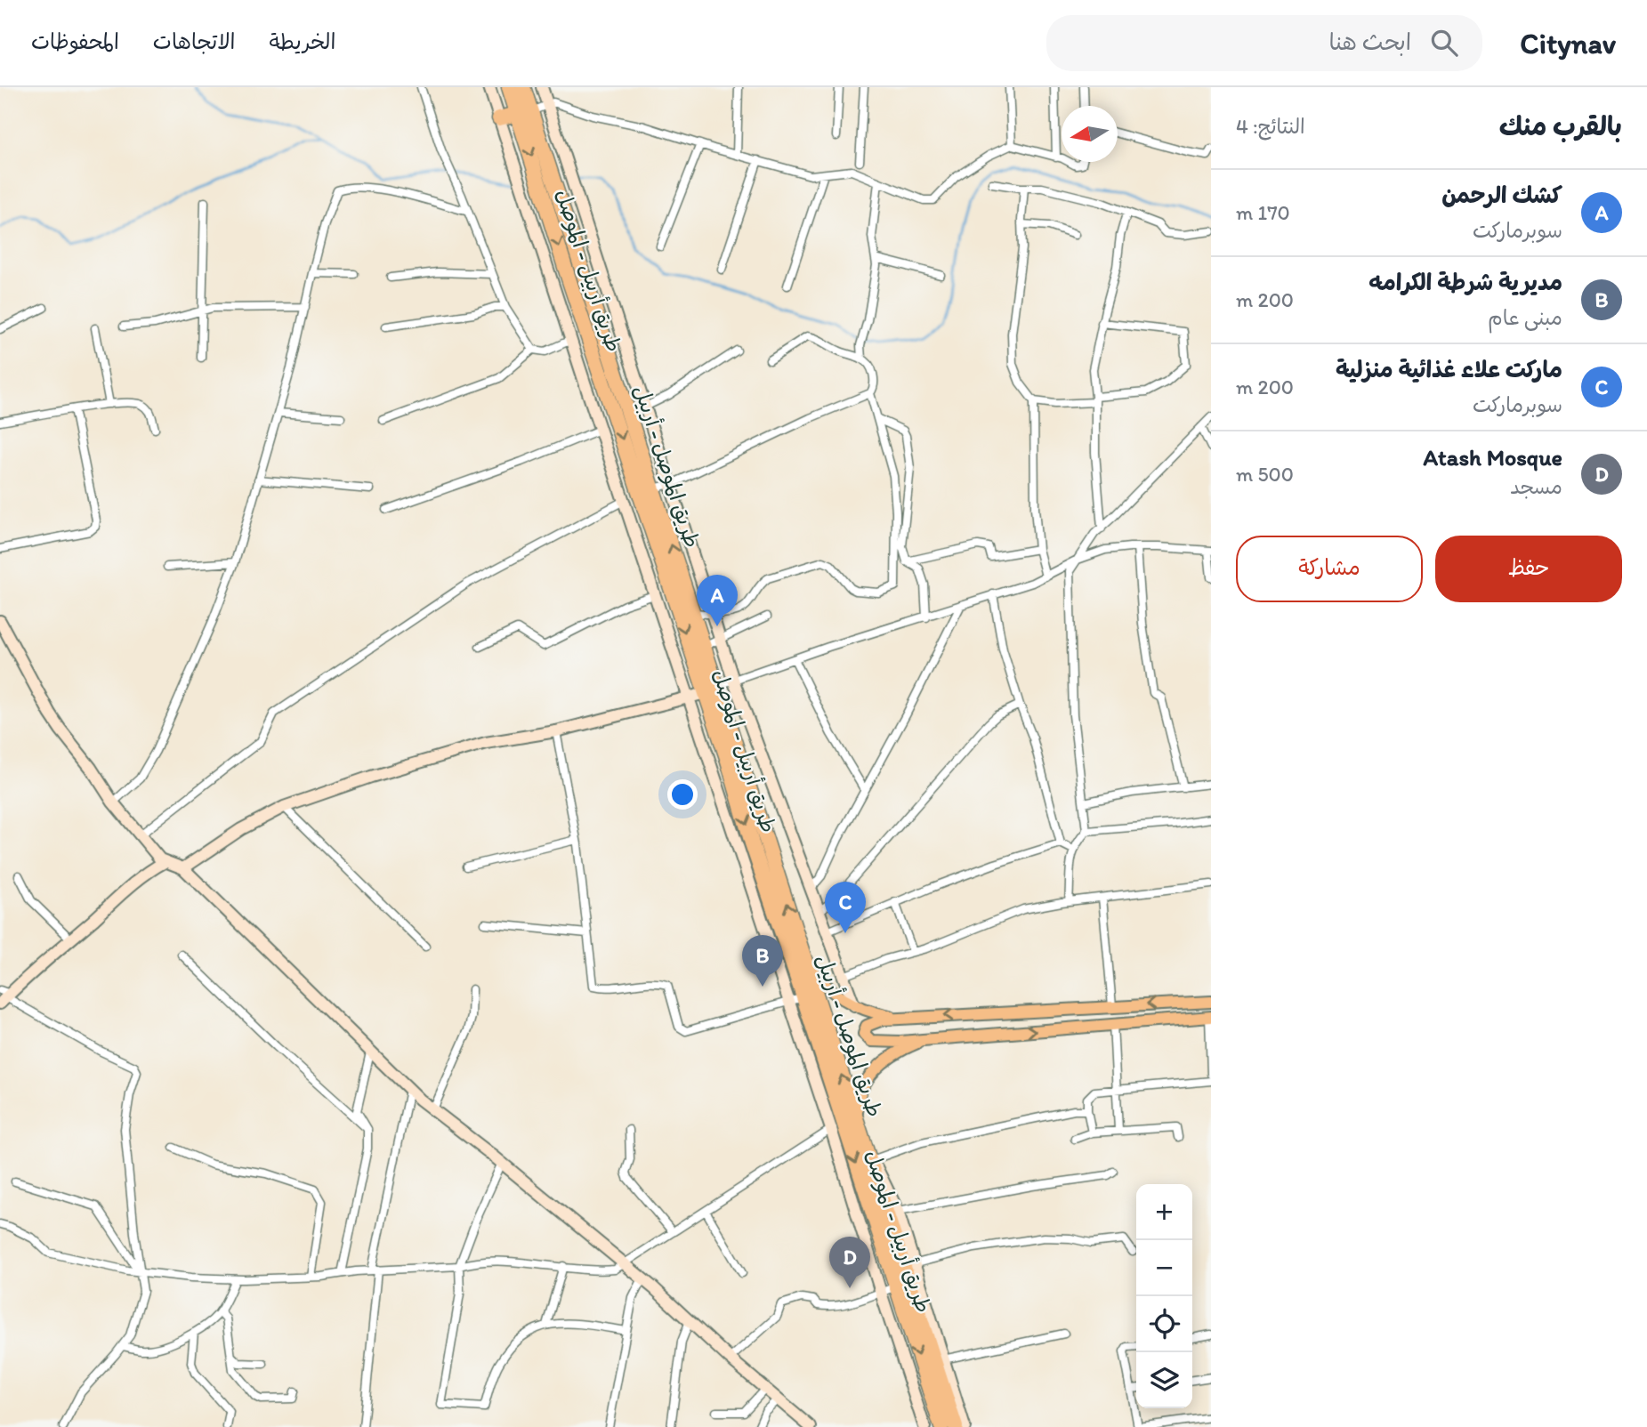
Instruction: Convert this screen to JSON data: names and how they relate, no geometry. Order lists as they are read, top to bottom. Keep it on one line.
{"streets":{"highway":["طريق أربيل - الموصل","طريق الموصل - أربيل"]},"crossings":[["طريق أربيل - الموصل","طريق الموصل - أربيل"]],"one_way":["طريق أربيل - الموصل","طريق الموصل - أربيل"],"north":"left","page":{"header":"Citynav","search":"ابحث هنا","nav":["الخريطة","الاتجاهات","المحفوظات"],"heading":["بالقرب منك","النتائج: 4"],"list":[{"mark":"A","name":"كشك الرحمن","note":"سوبرماركت","value":"170 m"},{"mark":"B","name":"مديرية شرطة الكرامه","note":"مبنى عام","value":"200 m"},{"mark":"C","name":"ماركت علاء غذائية منزلية","note":"سوبرماركت","value":"200 m"},{"mark":"D","name":"Atash Mosque","note":"مسجد","value":"500 m"}],"buttons":["حفظ","مشاركة"],"pins":["A","C","B","D"],"map_buttons":["+","−"]}}
